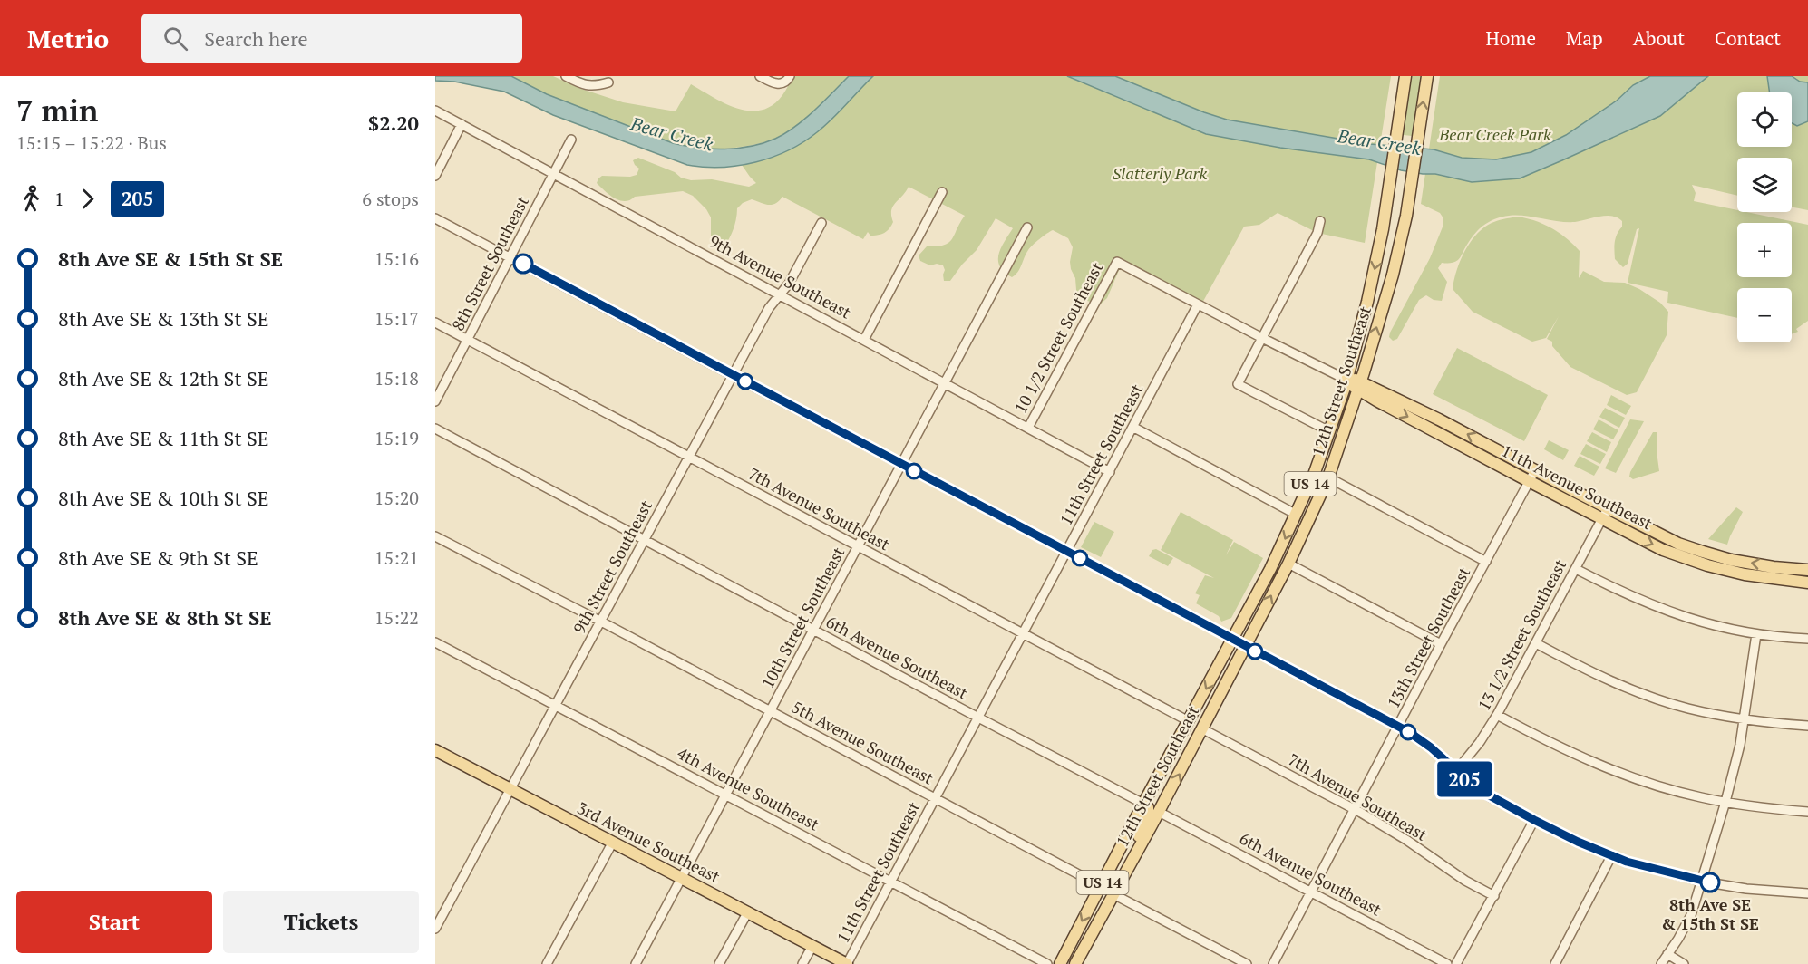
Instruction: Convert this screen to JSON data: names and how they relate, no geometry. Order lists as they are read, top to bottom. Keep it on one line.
{"streets":{"main road":["12th Street Southeast","US 14","11th Avenue Southeast","3rd Avenue Southeast"],"street":["8th Street Southeast","9th Avenue Southeast","10 1/2 Street Southeast","11th Street Southeast","7th Avenue Southeast","9th Street Southeast","10th Street Southeast","13 1/2 Street Southeast","13th Street Southeast","6th Avenue Southeast","5th Avenue Southeast","4th Avenue Southeast"]},"crossings":[["8th Street Southeast","9th Avenue Southeast"],["8th Street Southeast","7th Avenue Southeast"],["9th Avenue Southeast","10 1/2 Street Southeast"],["9th Avenue Southeast","11th Street Southeast"],["9th Avenue Southeast","9th Street Southeast"],["9th Avenue Southeast","10th Street Southeast"],["10 1/2 Street Southeast","11th Avenue Southeast"],["12th Street Southeast","11th Avenue Southeast"],["12th Street Southeast","7th Avenue Southeast"],["12th Street Southeast","6th Avenue Southeast"],["12th Street Southeast","5th Avenue Southeast"],["11th Street Southeast","11th Avenue Southeast"],["11th Street Southeast","7th Avenue Southeast"],["11th Street Southeast","6th Avenue Southeast"],["11th Street Southeast","5th Avenue Southeast"],["11th Street Southeast","4th Avenue Southeast"],["11th Street Southeast","3rd Avenue Southeast"],["11th Avenue Southeast","13 1/2 Street Southeast"],["11th Avenue Southeast","13th Street Southeast"],["7th Avenue Southeast","9th Street Southeast"],["7th Avenue Southeast","10th Street Southeast"],["7th Avenue Southeast","13th Street Southeast"],["9th Street Southeast","6th Avenue Southeast"],["9th Street Southeast","5th Avenue Southeast"],["9th Street Southeast","4th Avenue Southeast"],["9th Street Southeast","3rd Avenue Southeast"],["10th Street Southeast","6th Avenue Southeast"],["10th Street Southeast","5th Avenue Southeast"],["10th Street Southeast","4th Avenue Southeast"],["10th Street Southeast","3rd Avenue Southeast"],["13th Street Southeast","6th Avenue Southeast"]],"water":["Bear Creek"],"parks":["Bear Creek Park","Slatterly Park"],"places":["8th Ave SE & 15th St SE"],"lines":["bus line 205"],"page":{"header":"Metrio","search":"Search here","nav":["Home","Map","About","Contact"],"heading":["7 min","15:15 – 15:22 · Bus","$2.20"],"on_map":"205","map_buttons":["+","−"],"legs":["1","205","6 stops"],"list":[{"name":"8th Ave SE & 15th St SE","value":"15:16"},{"name":"8th Ave SE & 13th St SE","value":"15:17"},{"name":"8th Ave SE & 12th St SE","value":"15:18"},{"name":"8th Ave SE & 11th St SE","value":"15:19"},{"name":"8th Ave SE & 10th St SE","value":"15:20"},{"name":"8th Ave SE & 9th St SE","value":"15:21"},{"name":"8th Ave SE & 8th St SE","value":"15:22"}],"buttons":["Start","Tickets"]}}
